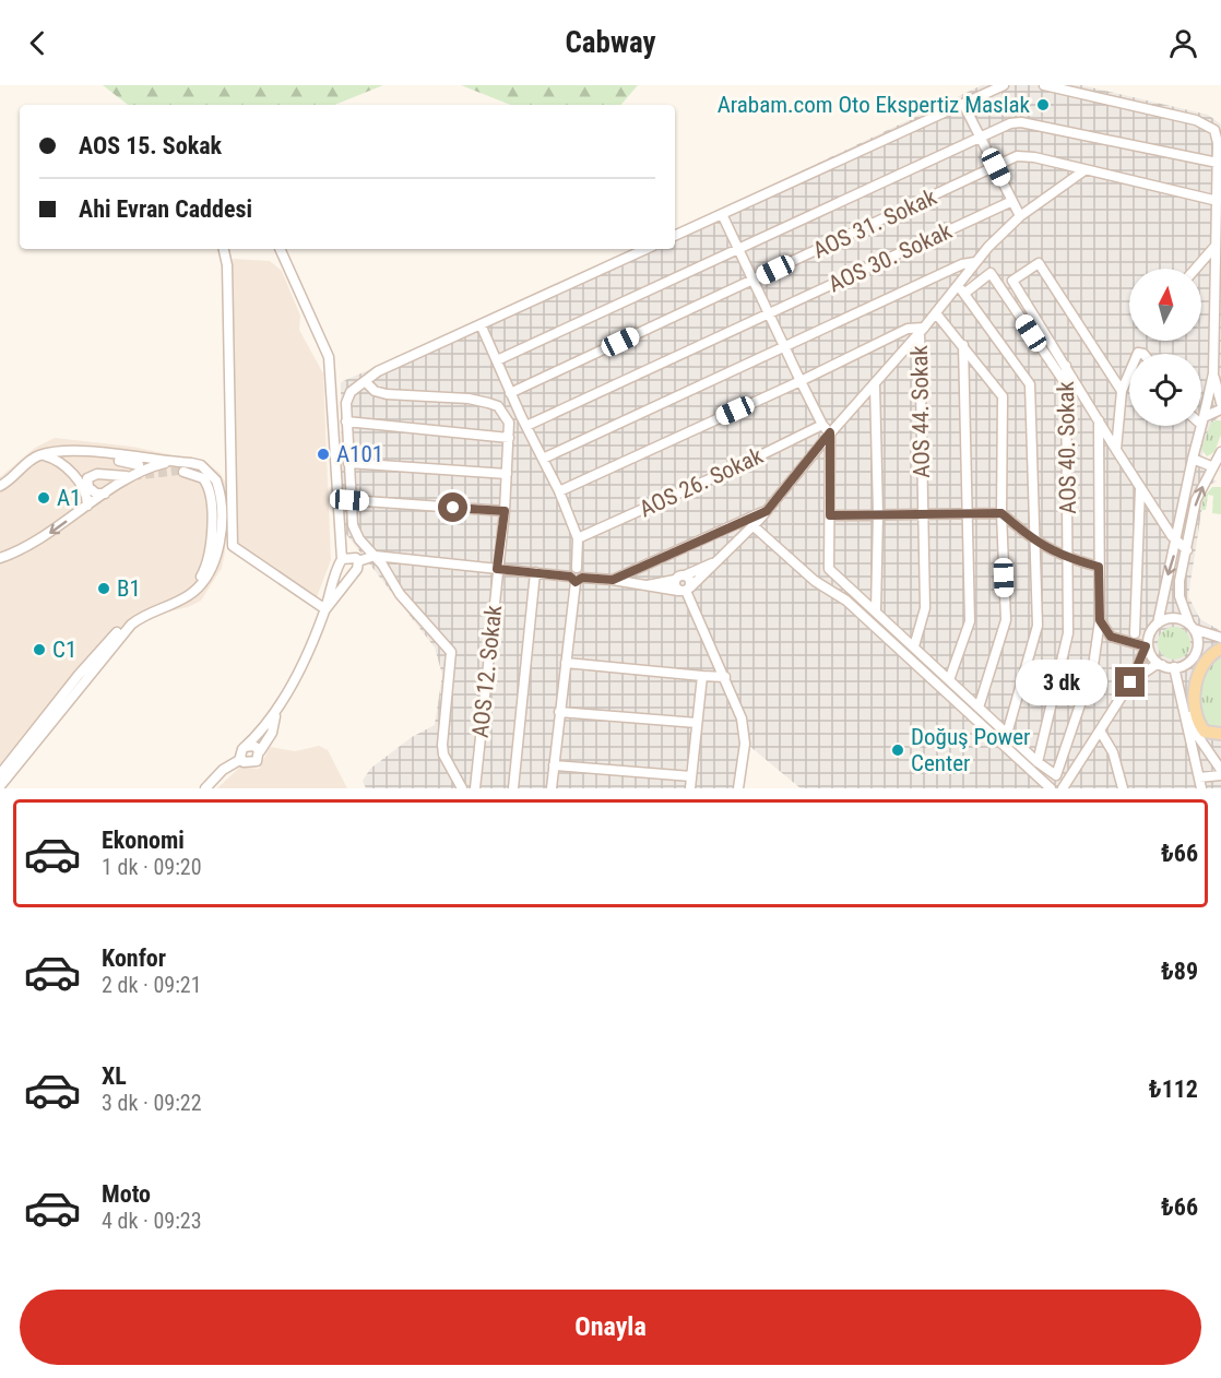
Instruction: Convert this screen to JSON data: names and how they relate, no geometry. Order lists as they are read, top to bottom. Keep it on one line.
{"streets":{"street":["AOS 31. Sokak","AOS 30. Sokak","AOS 44. Sokak","AOS 40. Sokak","AOS 26. Sokak","AOS 12. Sokak"]},"places":["Arabam.com Oto Ekspertiz Maslak","A101","A1","B1","C1","Doğuş Power Center"],"north":"top","page":{"header":"Cabway","banner":["AOS 15. Sokak","Ahi Evran Caddesi"],"bubble":"3 dk","list":[{"name":"Ekonomi","note":"1 dk · 09:20","value":"₺66"},{"name":"Konfor","note":"2 dk · 09:21","value":"₺89"},{"name":"XL","note":"3 dk · 09:22","value":"₺112"},{"name":"Moto","note":"4 dk · 09:23","value":"₺66"}],"buttons":"Onayla"}}
